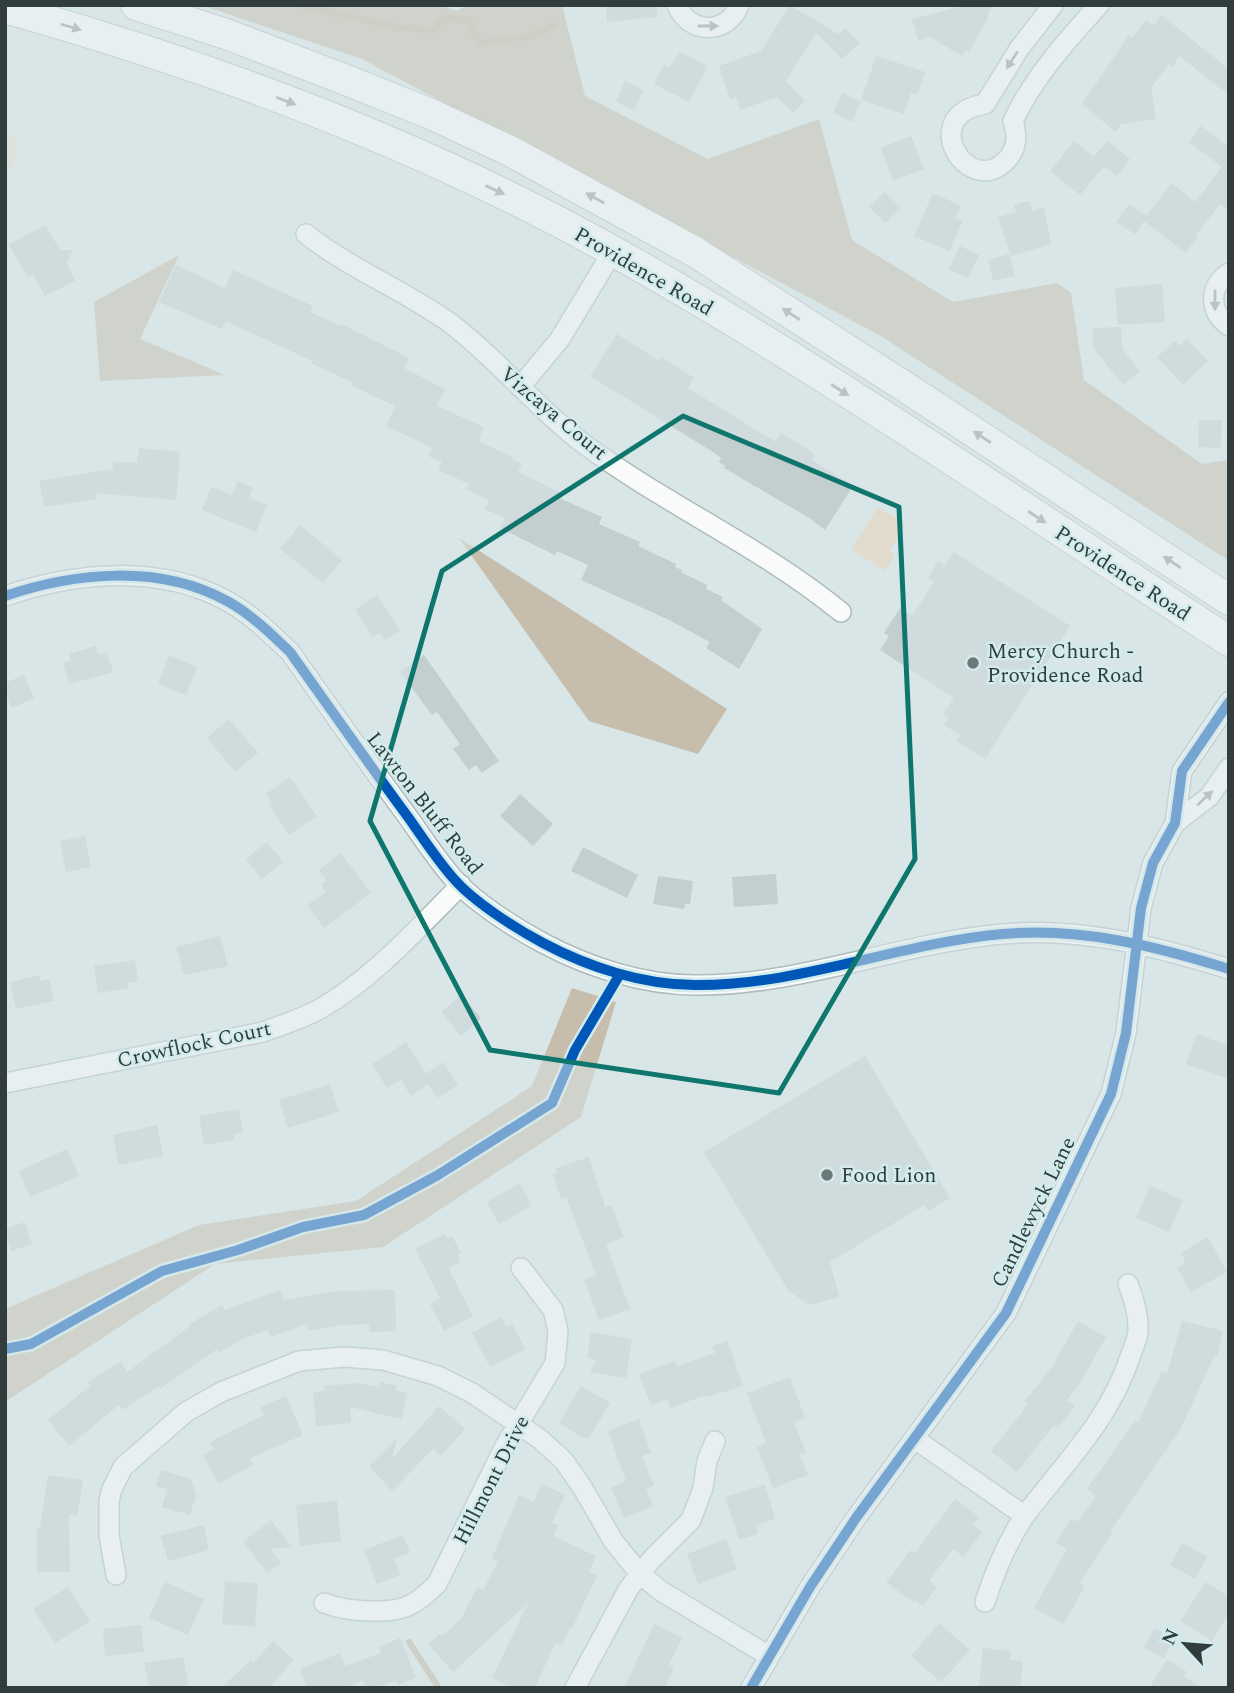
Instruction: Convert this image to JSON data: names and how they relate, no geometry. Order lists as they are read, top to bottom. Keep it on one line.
{"streets":{"main road":["Providence Road"],"street":["Vizcaya Court","Lawton Bluff Road","Crowflock Court","Candlewyck Lane","Hillmont Drive"]},"crossings":[["Lawton Bluff Road","Crowflock Court"],["Lawton Bluff Road","Candlewyck Lane"]],"places":["Mercy Church - Providence Road","Food Lion"],"north":"top left"}
